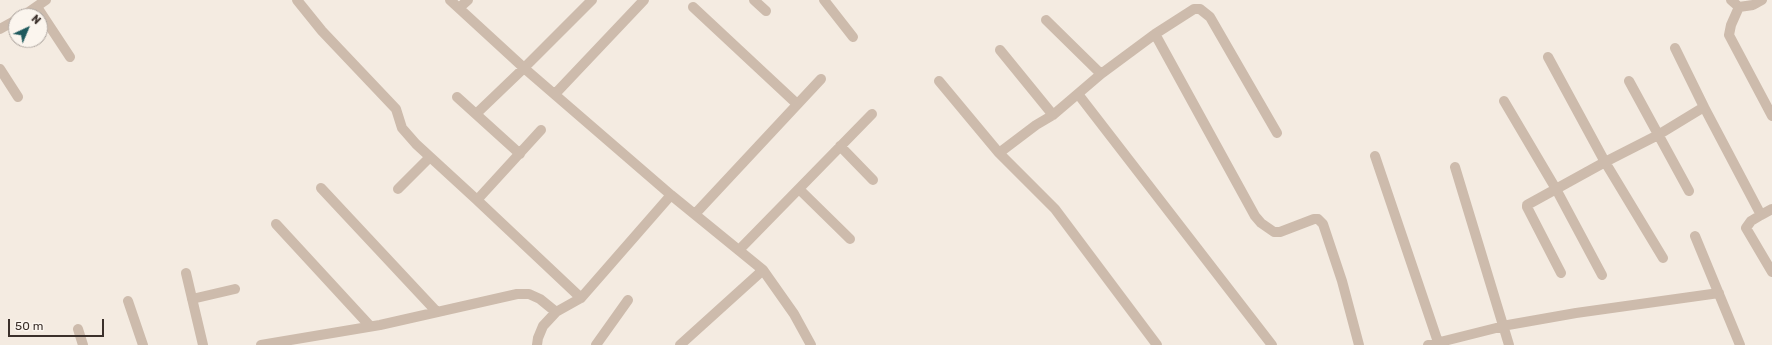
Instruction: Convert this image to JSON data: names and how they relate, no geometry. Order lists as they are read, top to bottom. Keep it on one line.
{"scale_bar":"50 m","north":"top right"}
